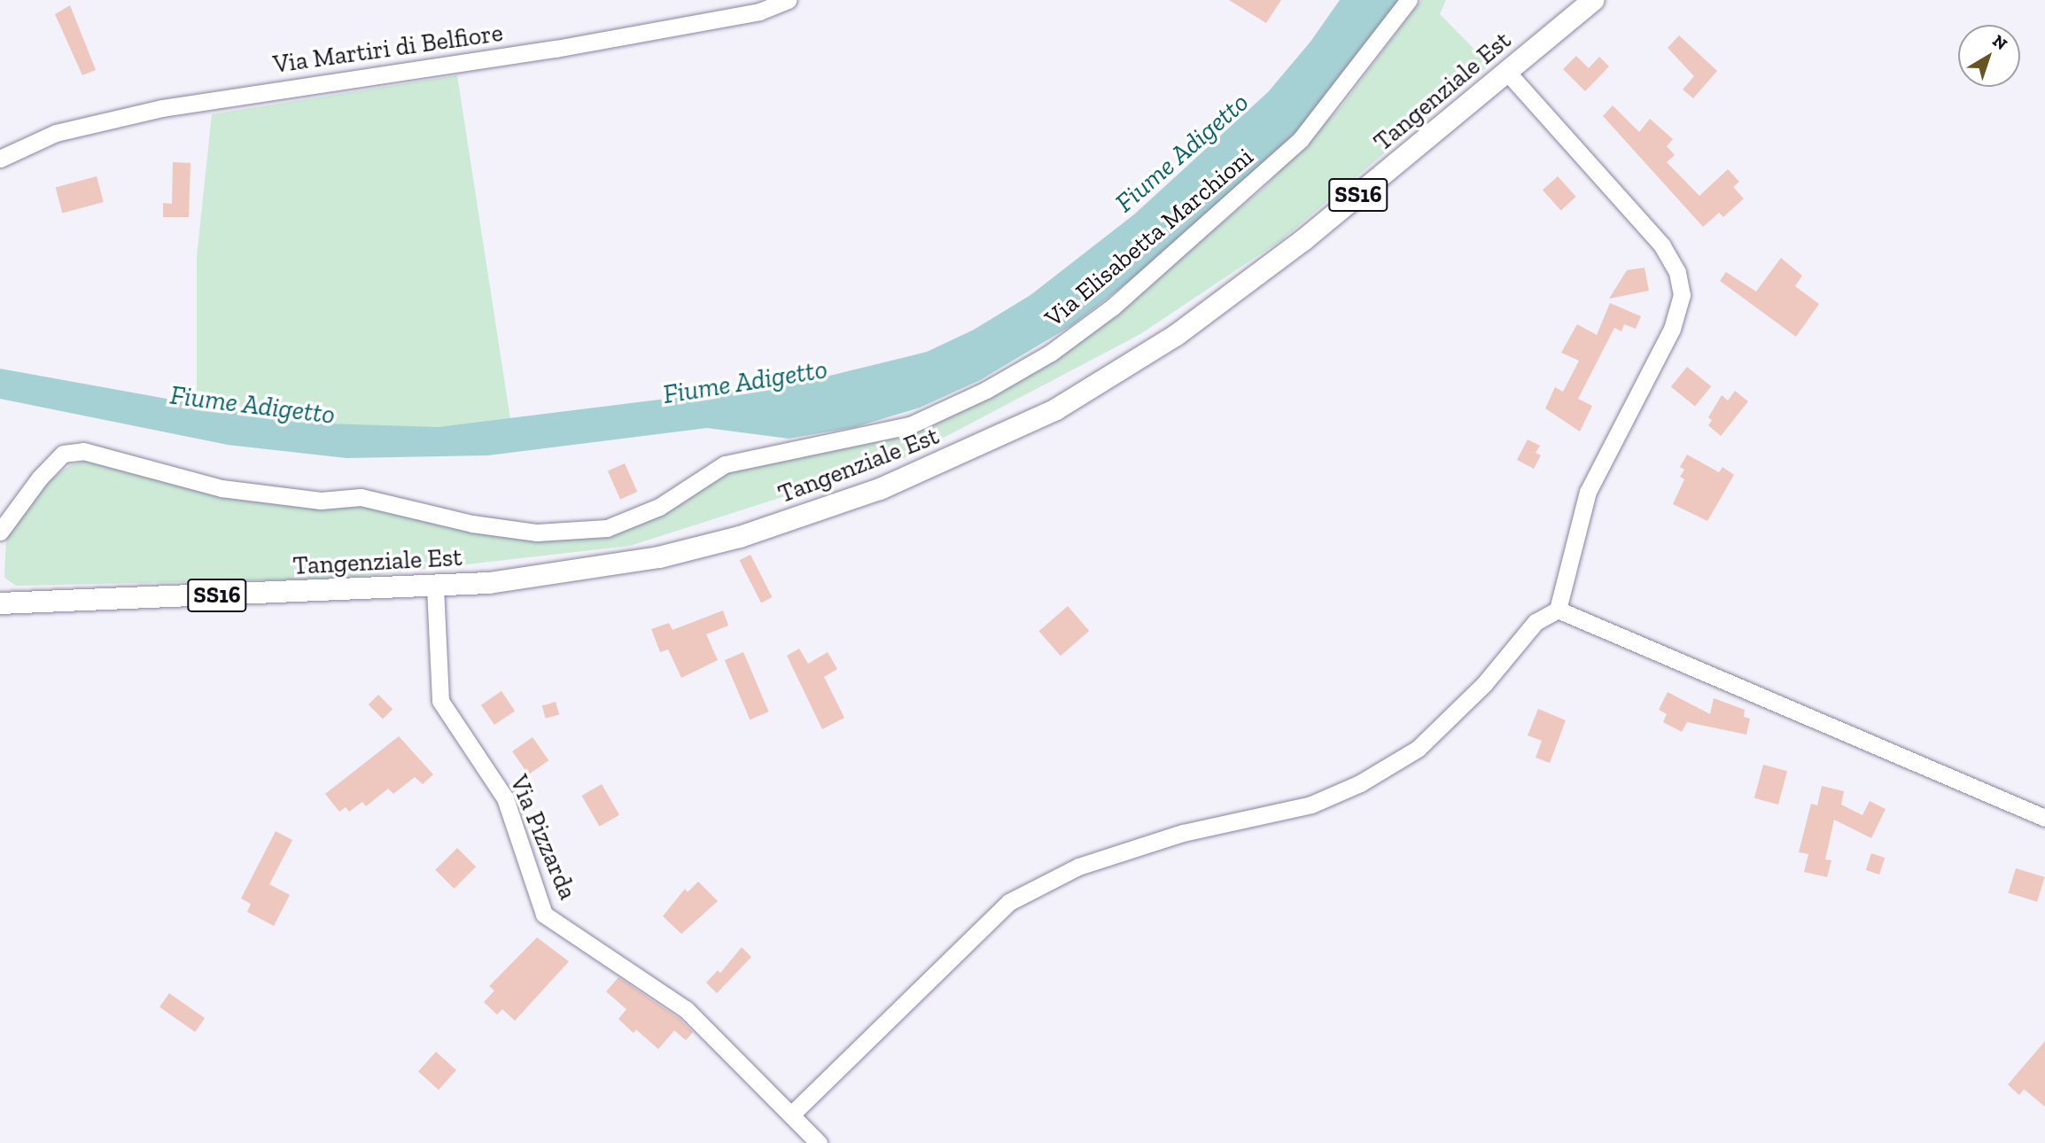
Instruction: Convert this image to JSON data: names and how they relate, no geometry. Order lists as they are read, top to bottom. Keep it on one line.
{"streets":{"main road":["Tangenziale Est","SS16"],"street":["Via Martiri di Belfiore","Via Elisabetta Marchioni","Via Pizzarda"]},"crossings":[["Tangenziale Est","Via Pizzarda"]],"water":["Fiume Adigetto"],"north":"top right"}
